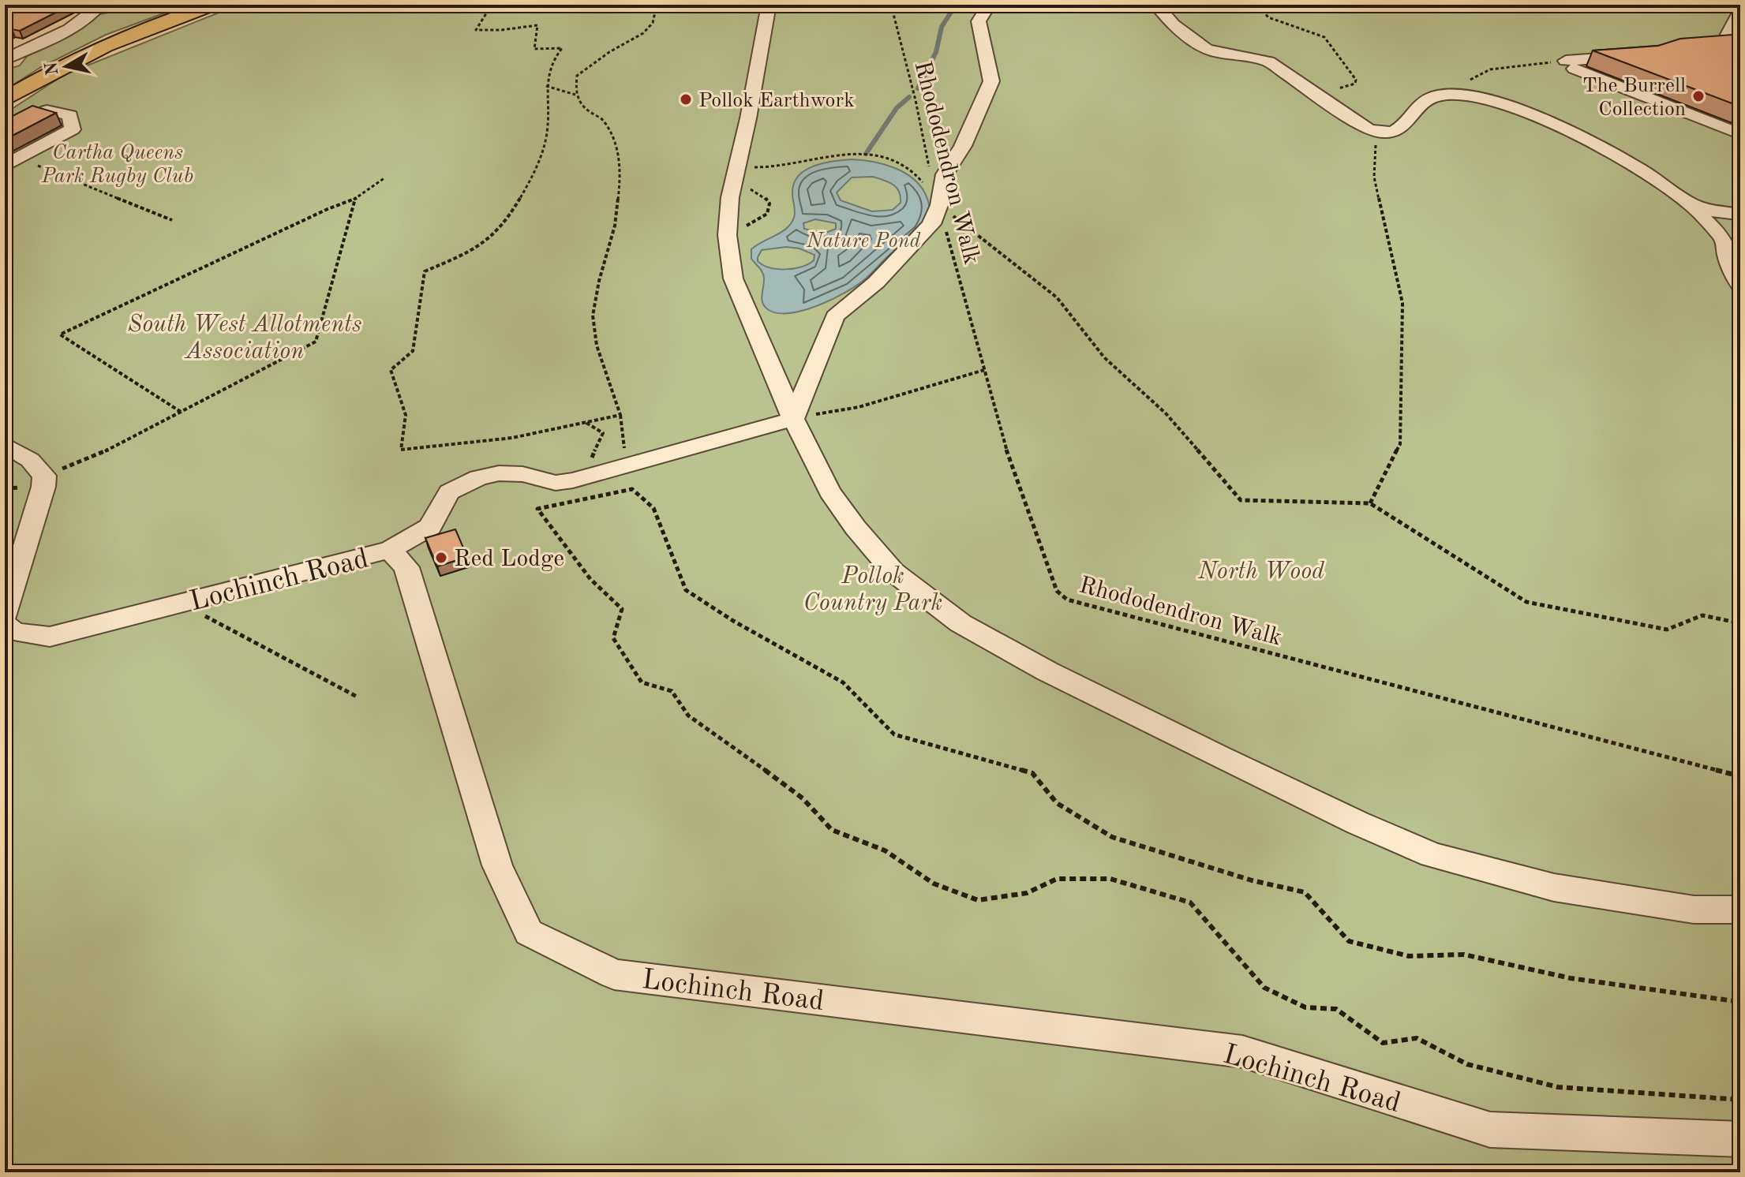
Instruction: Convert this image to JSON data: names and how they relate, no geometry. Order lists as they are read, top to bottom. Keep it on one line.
{"streets":{"street":["Lochinch Road"],"path":["Rhododendron Walk"]},"water":["Nature Pond"],"parks":["Cartha Queens Park Rugby Club","South West Allotments Association","North Wood","Pollok Country Park"],"places":["The Burrell Collection","Pollok Earthwork","Red Lodge"],"north":"left"}
